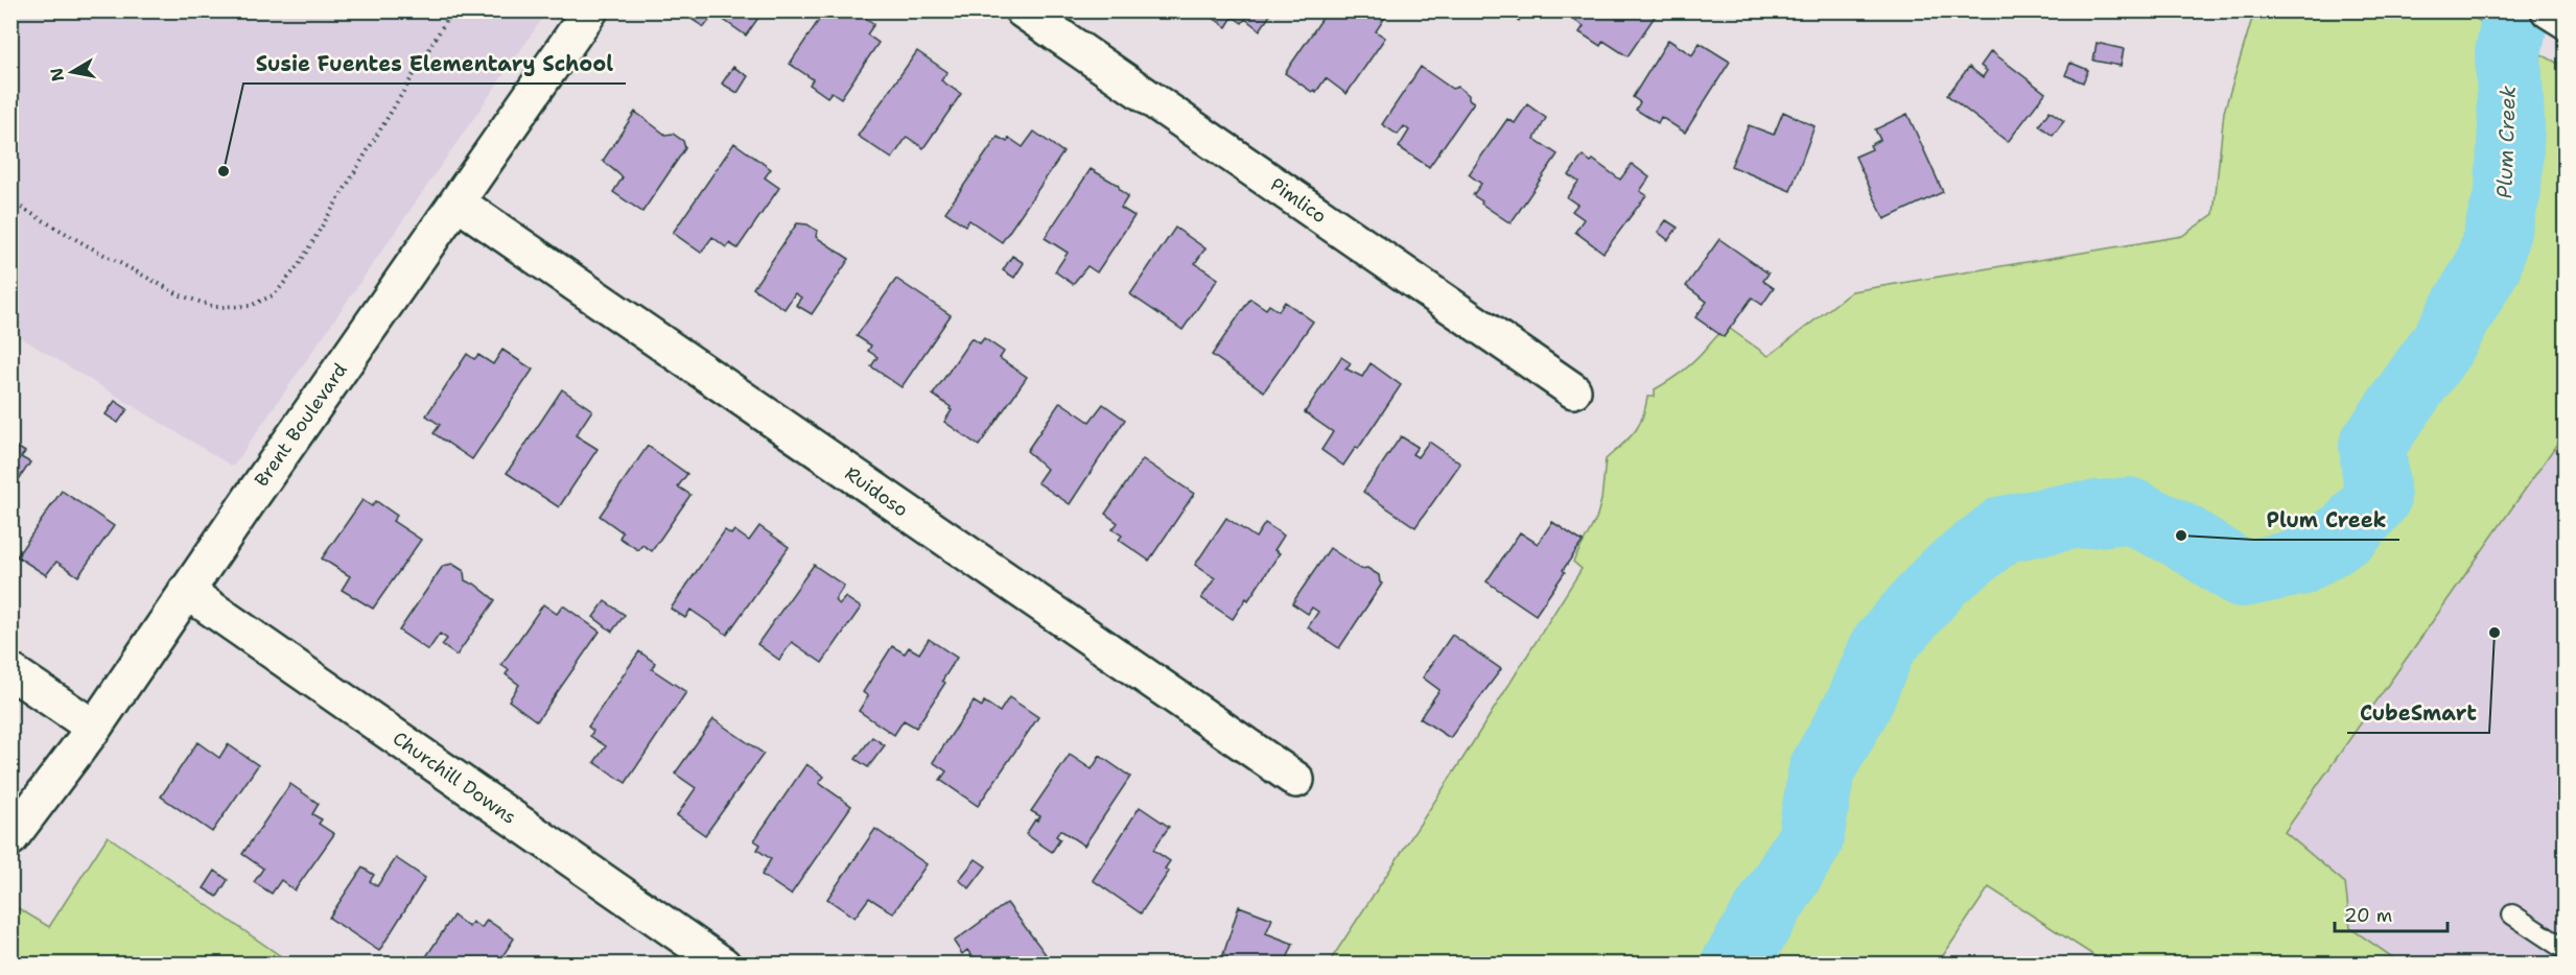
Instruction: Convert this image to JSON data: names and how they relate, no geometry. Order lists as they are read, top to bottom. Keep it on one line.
{"streets":{"street":["Pimlico","Brent Boulevard","Ruidoso","Churchill Downs"]},"crossings":[["Brent Boulevard","Ruidoso"],["Brent Boulevard","Churchill Downs"]],"water":["Plum Creek"],"places":["Susie Fuentes Elementary School","Plum Creek","CubeSmart"],"scale_bar":"20 m","north":"left"}
